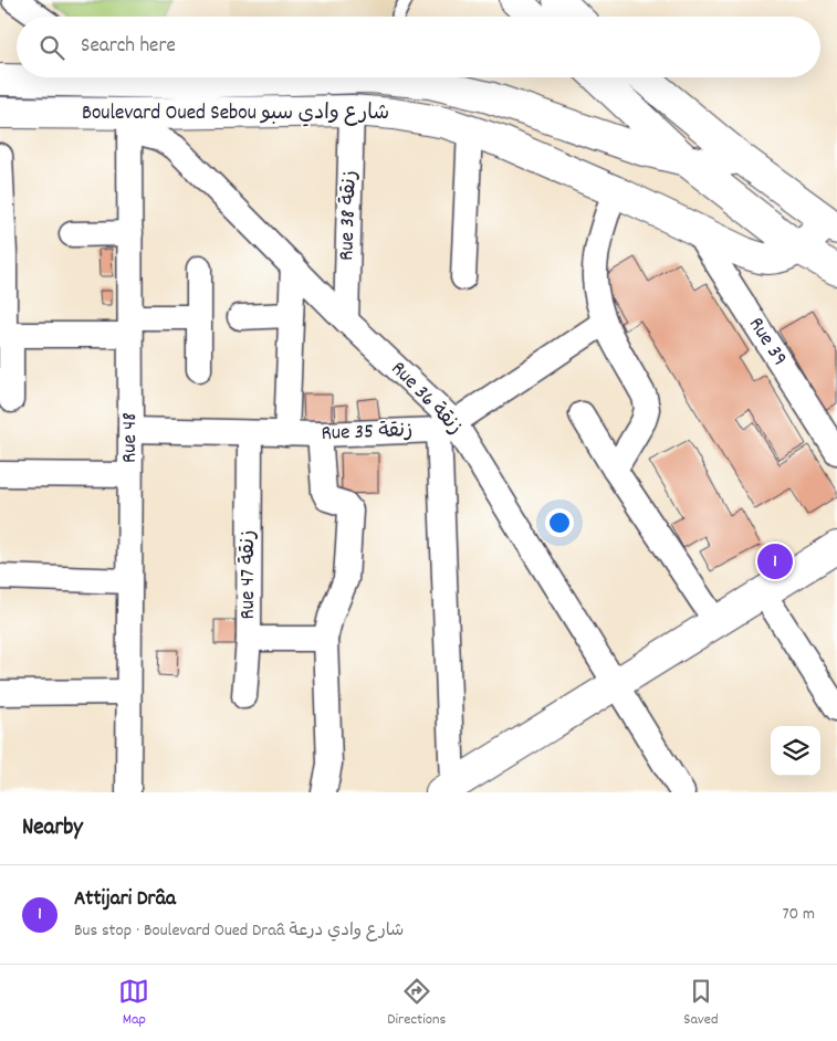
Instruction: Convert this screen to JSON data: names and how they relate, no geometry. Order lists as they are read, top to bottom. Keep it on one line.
{"streets":{"street":["Boulevard Oued Sebou شارع وادي سبو","Rue 38 زنقة","Rue 39","Rue 36 زنقة","Rue 35 زنقة","Rue 48","Rue 47 زنقة"]},"crossings":[["Boulevard Oued Sebou شارع وادي سبو","Rue 38 زنقة"],["Boulevard Oued Sebou شارع وادي سبو","Rue 39"],["Boulevard Oued Sebou شارع وادي سبو","Rue 36 زنقة"],["Boulevard Oued Sebou شارع وادي سبو","Rue 48"],["Rue 38 زنقة","Rue 36 زنقة"],["Rue 36 زنقة","Rue 35 زنقة"],["Rue 36 زنقة","Rue 48"],["Rue 35 زنقة","Rue 48"],["Rue 35 زنقة","Rue 47 زنقة"]],"page":{"search":"Search here","pins":"1","heading":"Nearby","list":[{"mark":"1","name":"Attijari Drâa","note":"Bus stop · Boulevard Oued Draâ شارع وادي درعة","value":"70 m"}],"nav":["Map","Directions","Saved"]}}
